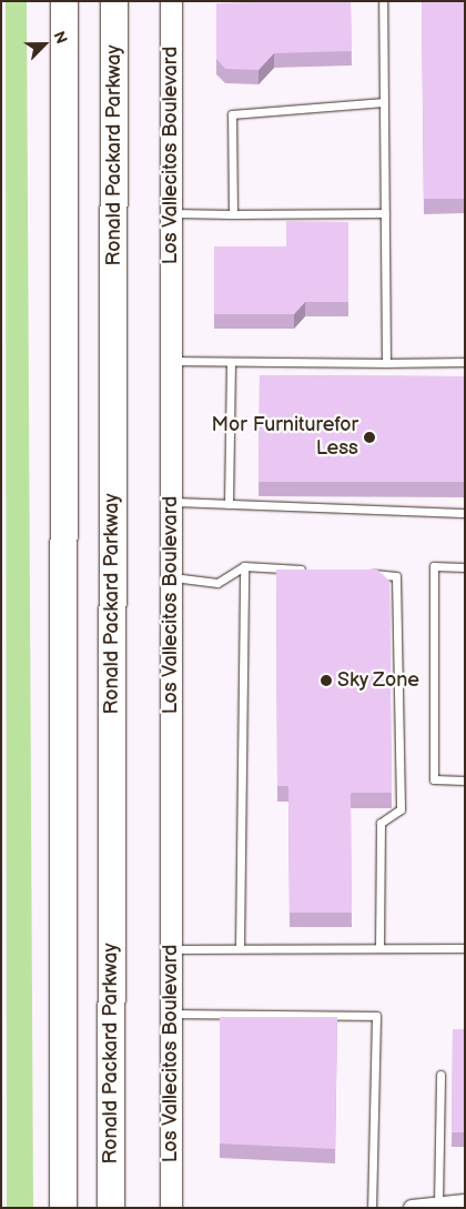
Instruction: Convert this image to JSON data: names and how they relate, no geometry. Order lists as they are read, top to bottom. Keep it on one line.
{"streets":{"highway":["Ronald Packard Parkway"],"street":["Los Vallecitos Boulevard"]},"places":["Mor Furniturefor Less","Sky Zone"],"north":"top right"}
